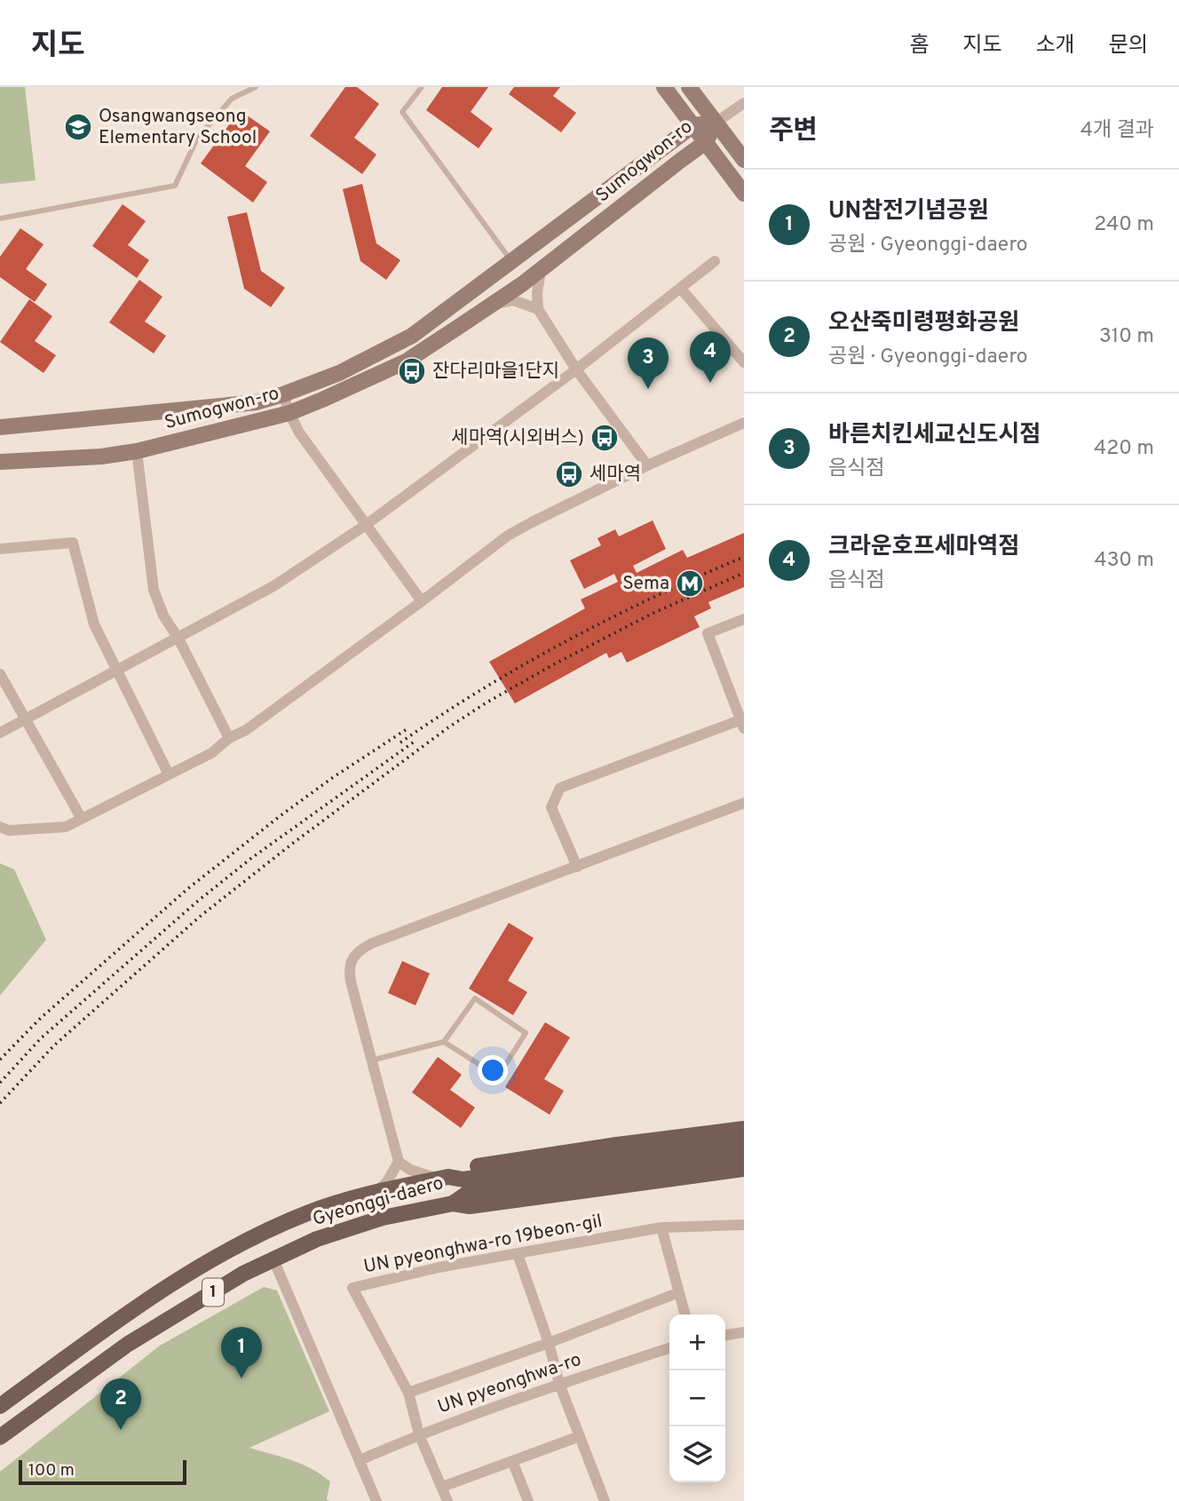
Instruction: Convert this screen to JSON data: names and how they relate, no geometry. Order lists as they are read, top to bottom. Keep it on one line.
{"streets":{"main road":["Gyeonggi-daero","1"],"street":["Sumogwon-ro","UN pyeonghwa-ro 19beon-gil","UN pyeonghwa-ro"]},"crossings":[["UN pyeonghwa-ro 19beon-gil","UN pyeonghwa-ro"]],"places":{"school or university":["Osangwangseong Elementary School"],"bus stop":["잔다리마을1단지","세마역(시외버스)","세마역"],"metro station":["Sema"]},"scale_bar":"100 m","page":{"header":"지도","nav":["홈","지도","소개","문의"],"heading":["주변","4개 결과"],"list":[{"mark":"1","name":"UN참전기념공원","note":"공원 · Gyeonggi-daero","value":"240 m"},{"mark":"2","name":"오산죽미령평화공원","note":"공원 · Gyeonggi-daero","value":"310 m"},{"mark":"3","name":"바른치킨세교신도시점","note":"음식점","value":"420 m"},{"mark":"4","name":"크라운호프세마역점","note":"음식점","value":"430 m"}],"pins":["4","3","1","2"],"map_buttons":["+","−"],"scale":"100 m"}}
